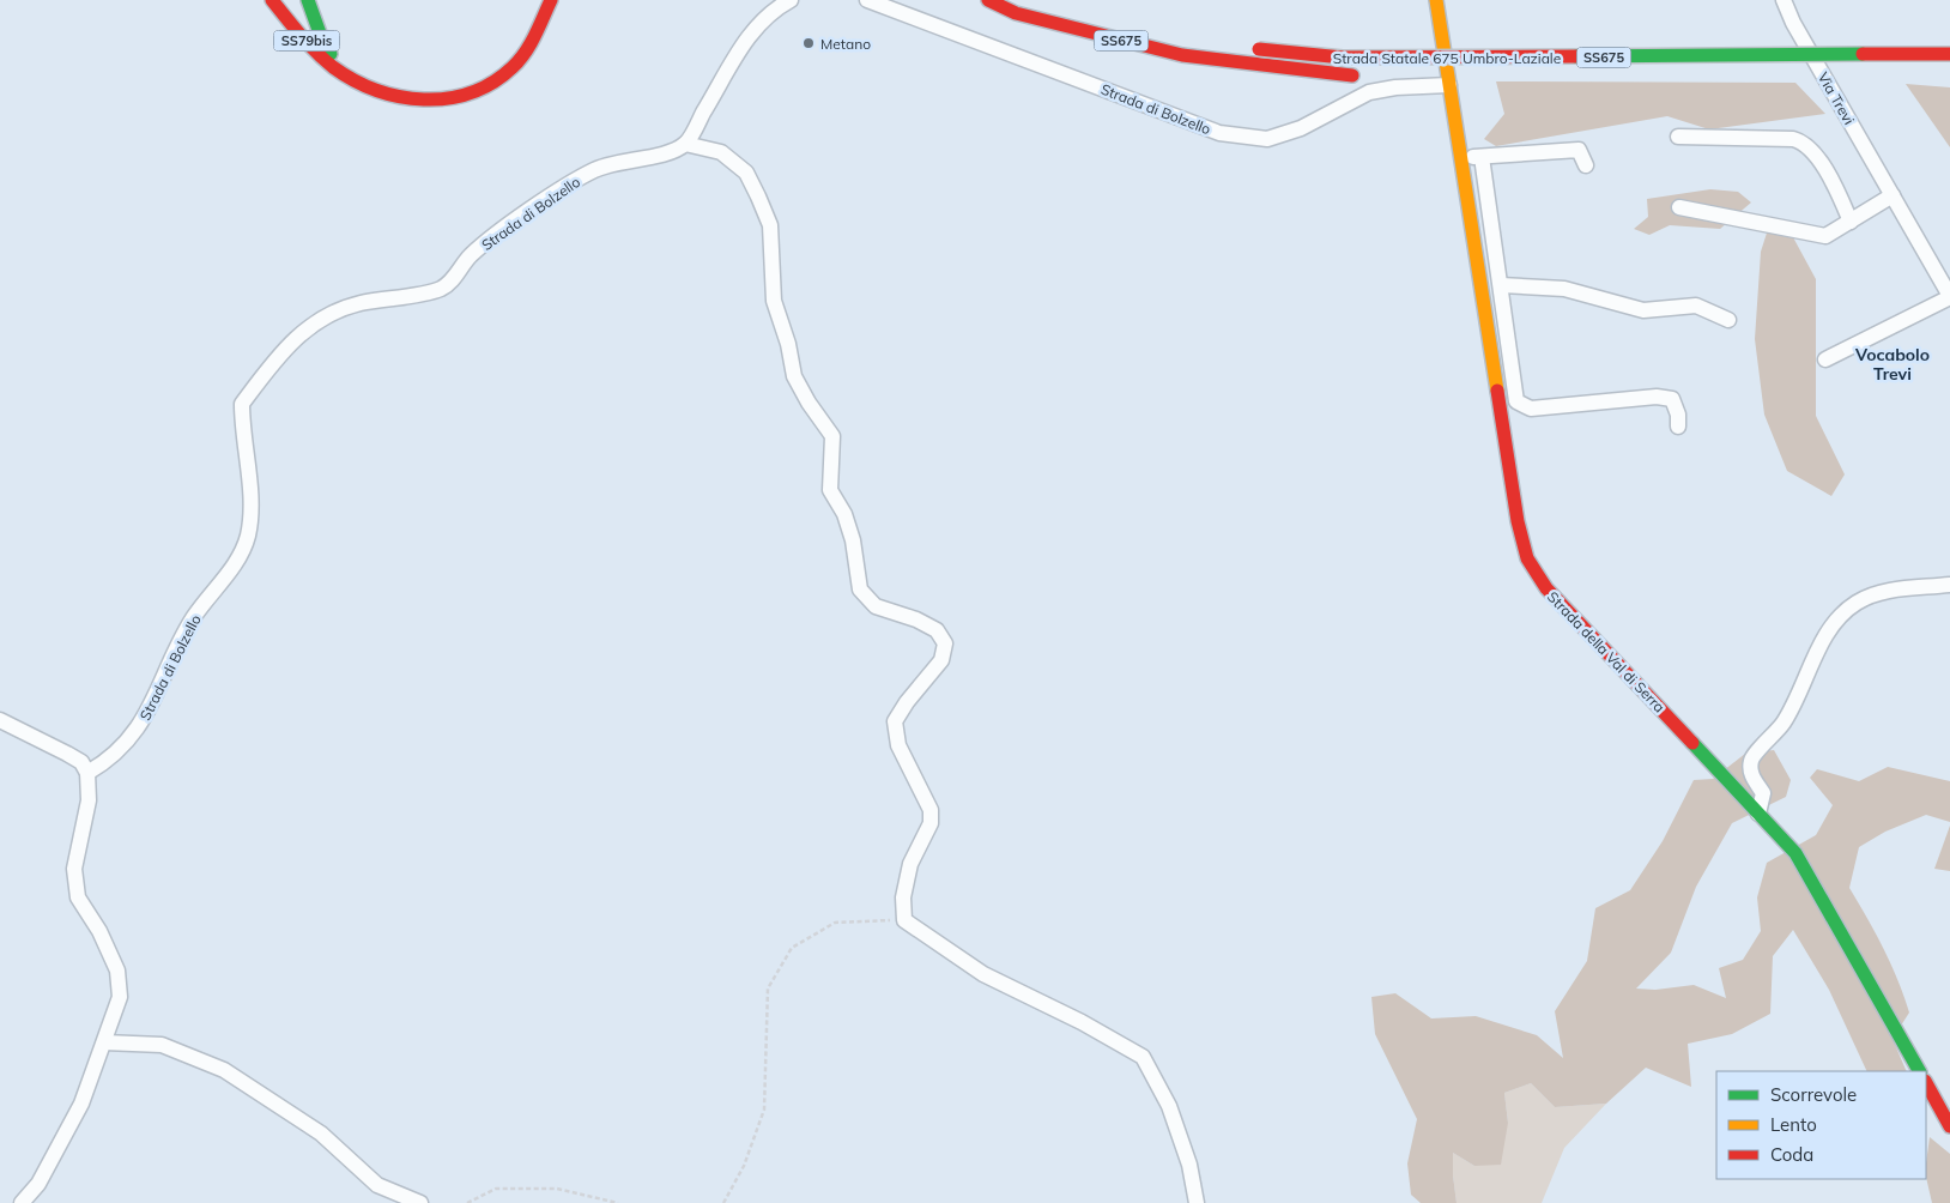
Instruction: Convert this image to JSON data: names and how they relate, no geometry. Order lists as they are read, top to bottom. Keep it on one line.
{"streets":{"main road":["SS79bis","SS675","Strada Statale 675 Umbro-Laziale","Strada della Val di Serra"],"street":["Via Trevi","Strada di Bolzello"]},"crossings":[["Strada Statale 675 Umbro-Laziale","Strada di Bolzello"],["Strada Statale 675 Umbro-Laziale","Strada della Val di Serra"],["Strada di Bolzello","Strada della Val di Serra"]],"districts":["Vocabolo Trevi"],"places":["Metano"],"legend":["Scorrevole","Lento","Coda"]}
